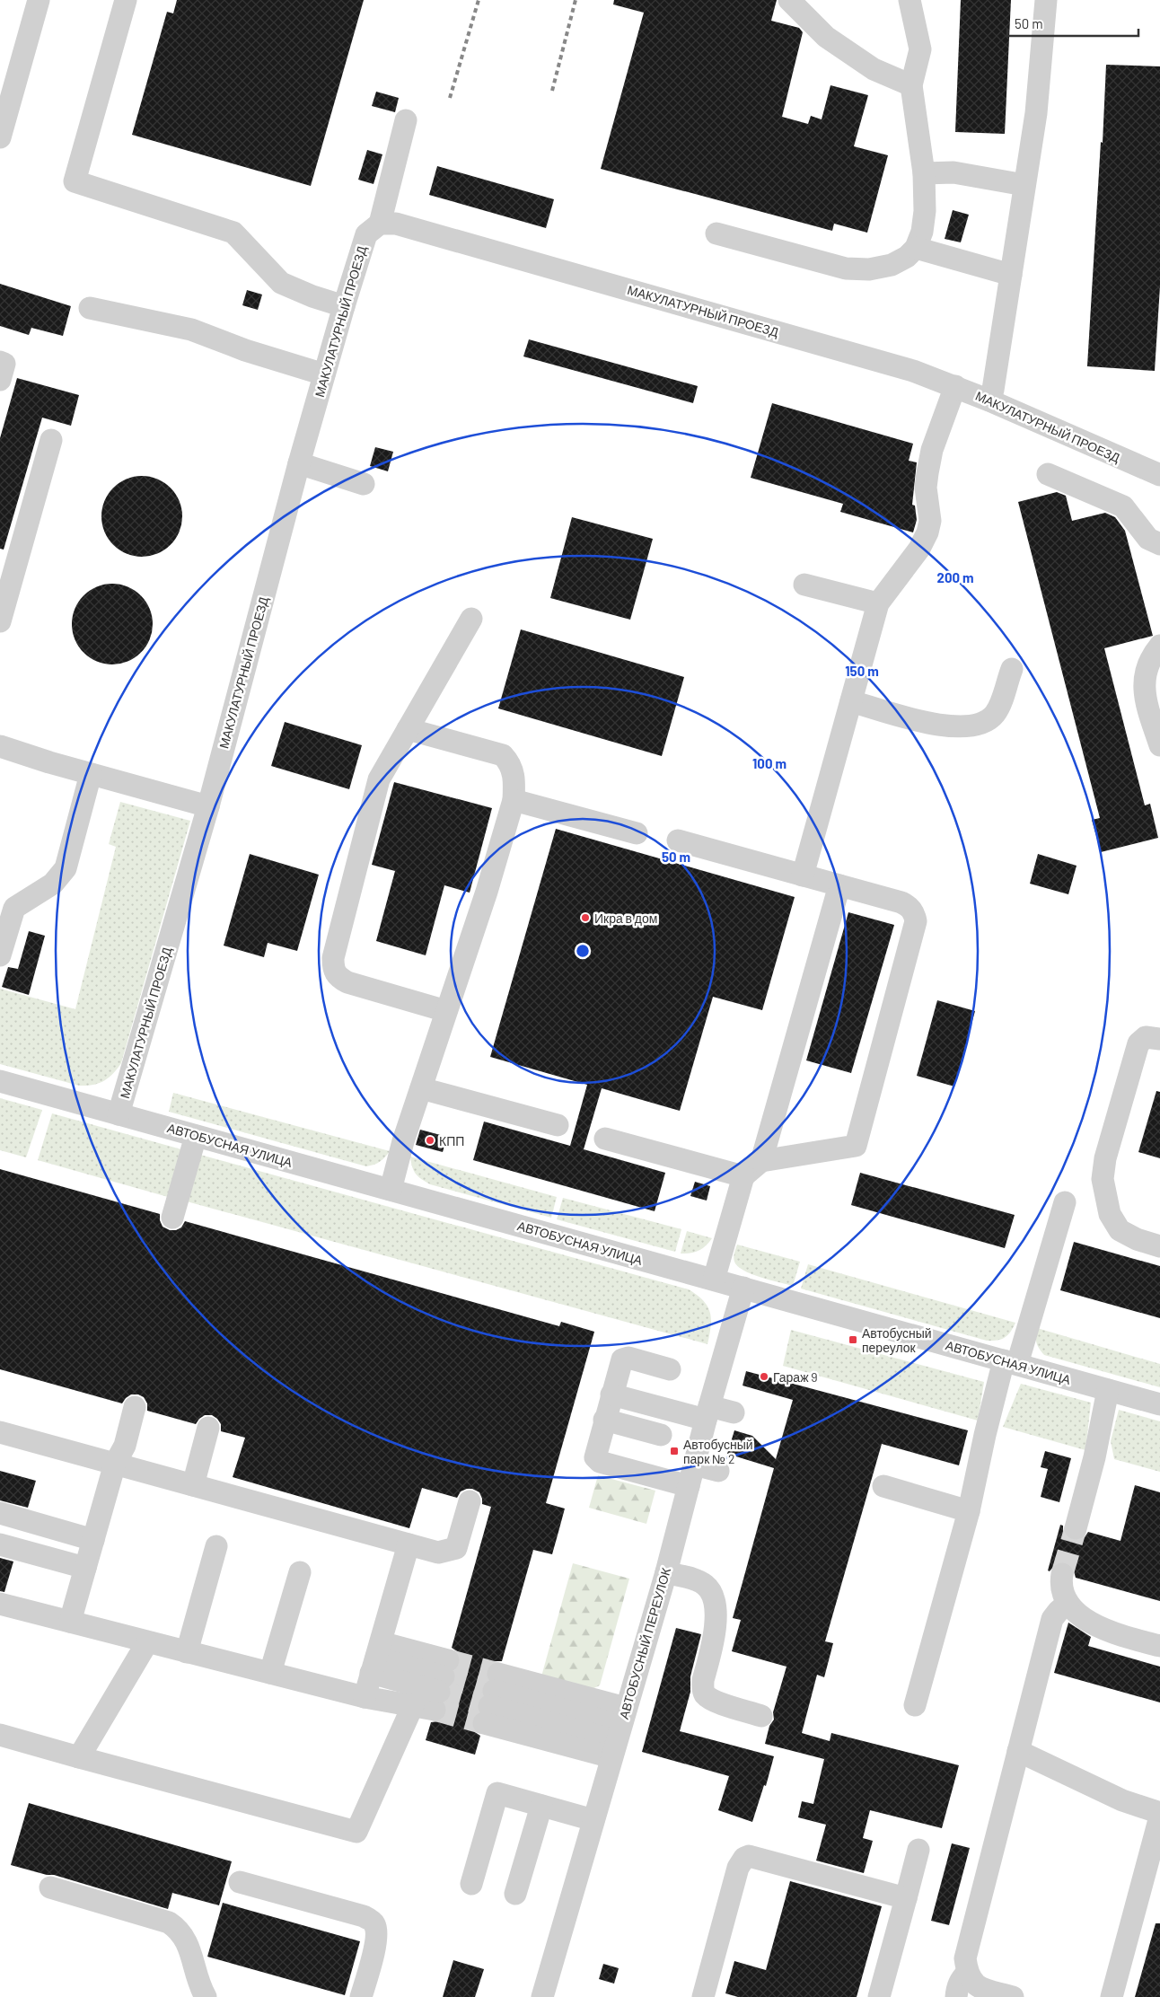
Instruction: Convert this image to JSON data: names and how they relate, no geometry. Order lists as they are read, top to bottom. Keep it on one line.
{"streets":{"street":["МАКУЛАТУРНЫЙ ПРОЕЗД","АВТОБУСНАЯ УЛИЦА","АВТОБУСНЫЙ ПЕРЕУЛОК"]},"crossings":[["МАКУЛАТУРНЫЙ ПРОЕЗД","АВТОБУСНАЯ УЛИЦА"],["АВТОБУСНАЯ УЛИЦА","АВТОБУСНЫЙ ПЕРЕУЛОК"]],"places":{"other":["Икра в дом","КПП","Гараж 9"],"transit":["Автобусный переулок","Автобусный парк № 2"]},"scale_bar":"50 m","rings":["200 m","150 m","100 m","50 m"]}
